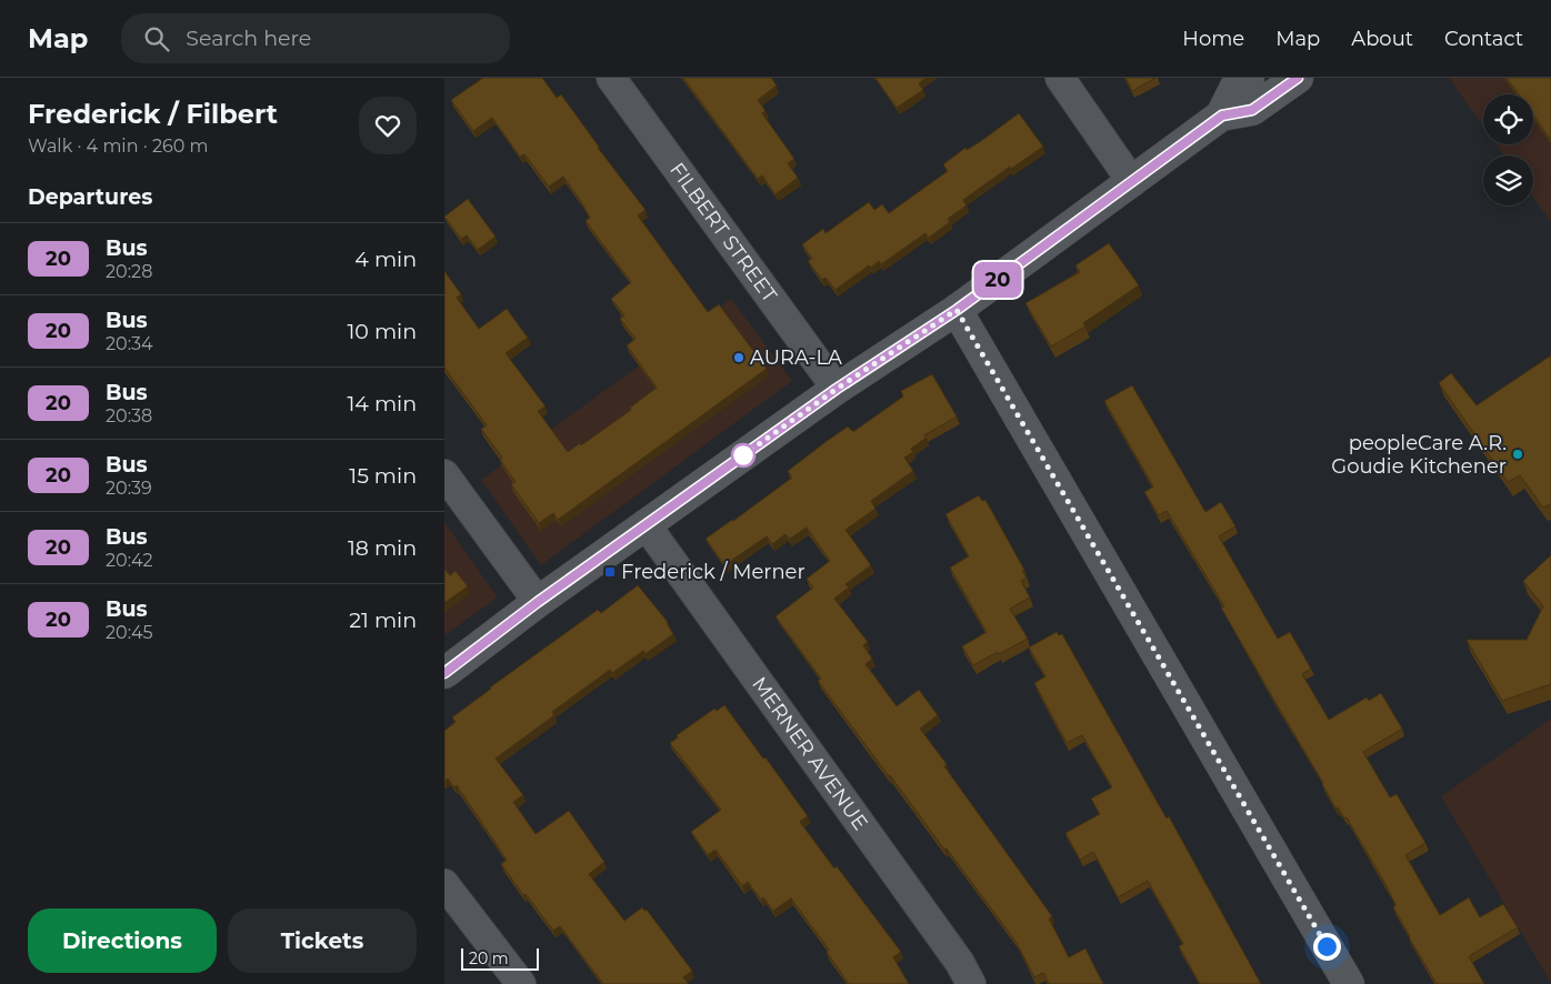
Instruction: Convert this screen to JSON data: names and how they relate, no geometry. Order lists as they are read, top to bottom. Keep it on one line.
{"streets":{"street":["FILBERT STREET","MERNER AVENUE"]},"places":{"other":["AURA-LA","peopleCare A.R. Goudie Kitchener"],"transit":["Frederick / Merner"]},"lines":["bus line 20"],"scale_bar":"20 m","page":{"header":"Map","search":"Search here","nav":["Home","Map","About","Contact"],"heading":[["Frederick / Filbert","Walk · 4 min · 260 m"],"Departures"],"on_map":"20","list":[{"mark":"20","name":"Bus","note":"20:28","value":"4 min"},{"mark":"20","name":"Bus","note":"20:34","value":"10 min"},{"mark":"20","name":"Bus","note":"20:38","value":"14 min"},{"mark":"20","name":"Bus","note":"20:39","value":"15 min"},{"mark":"20","name":"Bus","note":"20:42","value":"18 min"},{"mark":"20","name":"Bus","note":"20:45","value":"21 min"}],"buttons":["Directions","Tickets"],"scale":"20 m"}}
